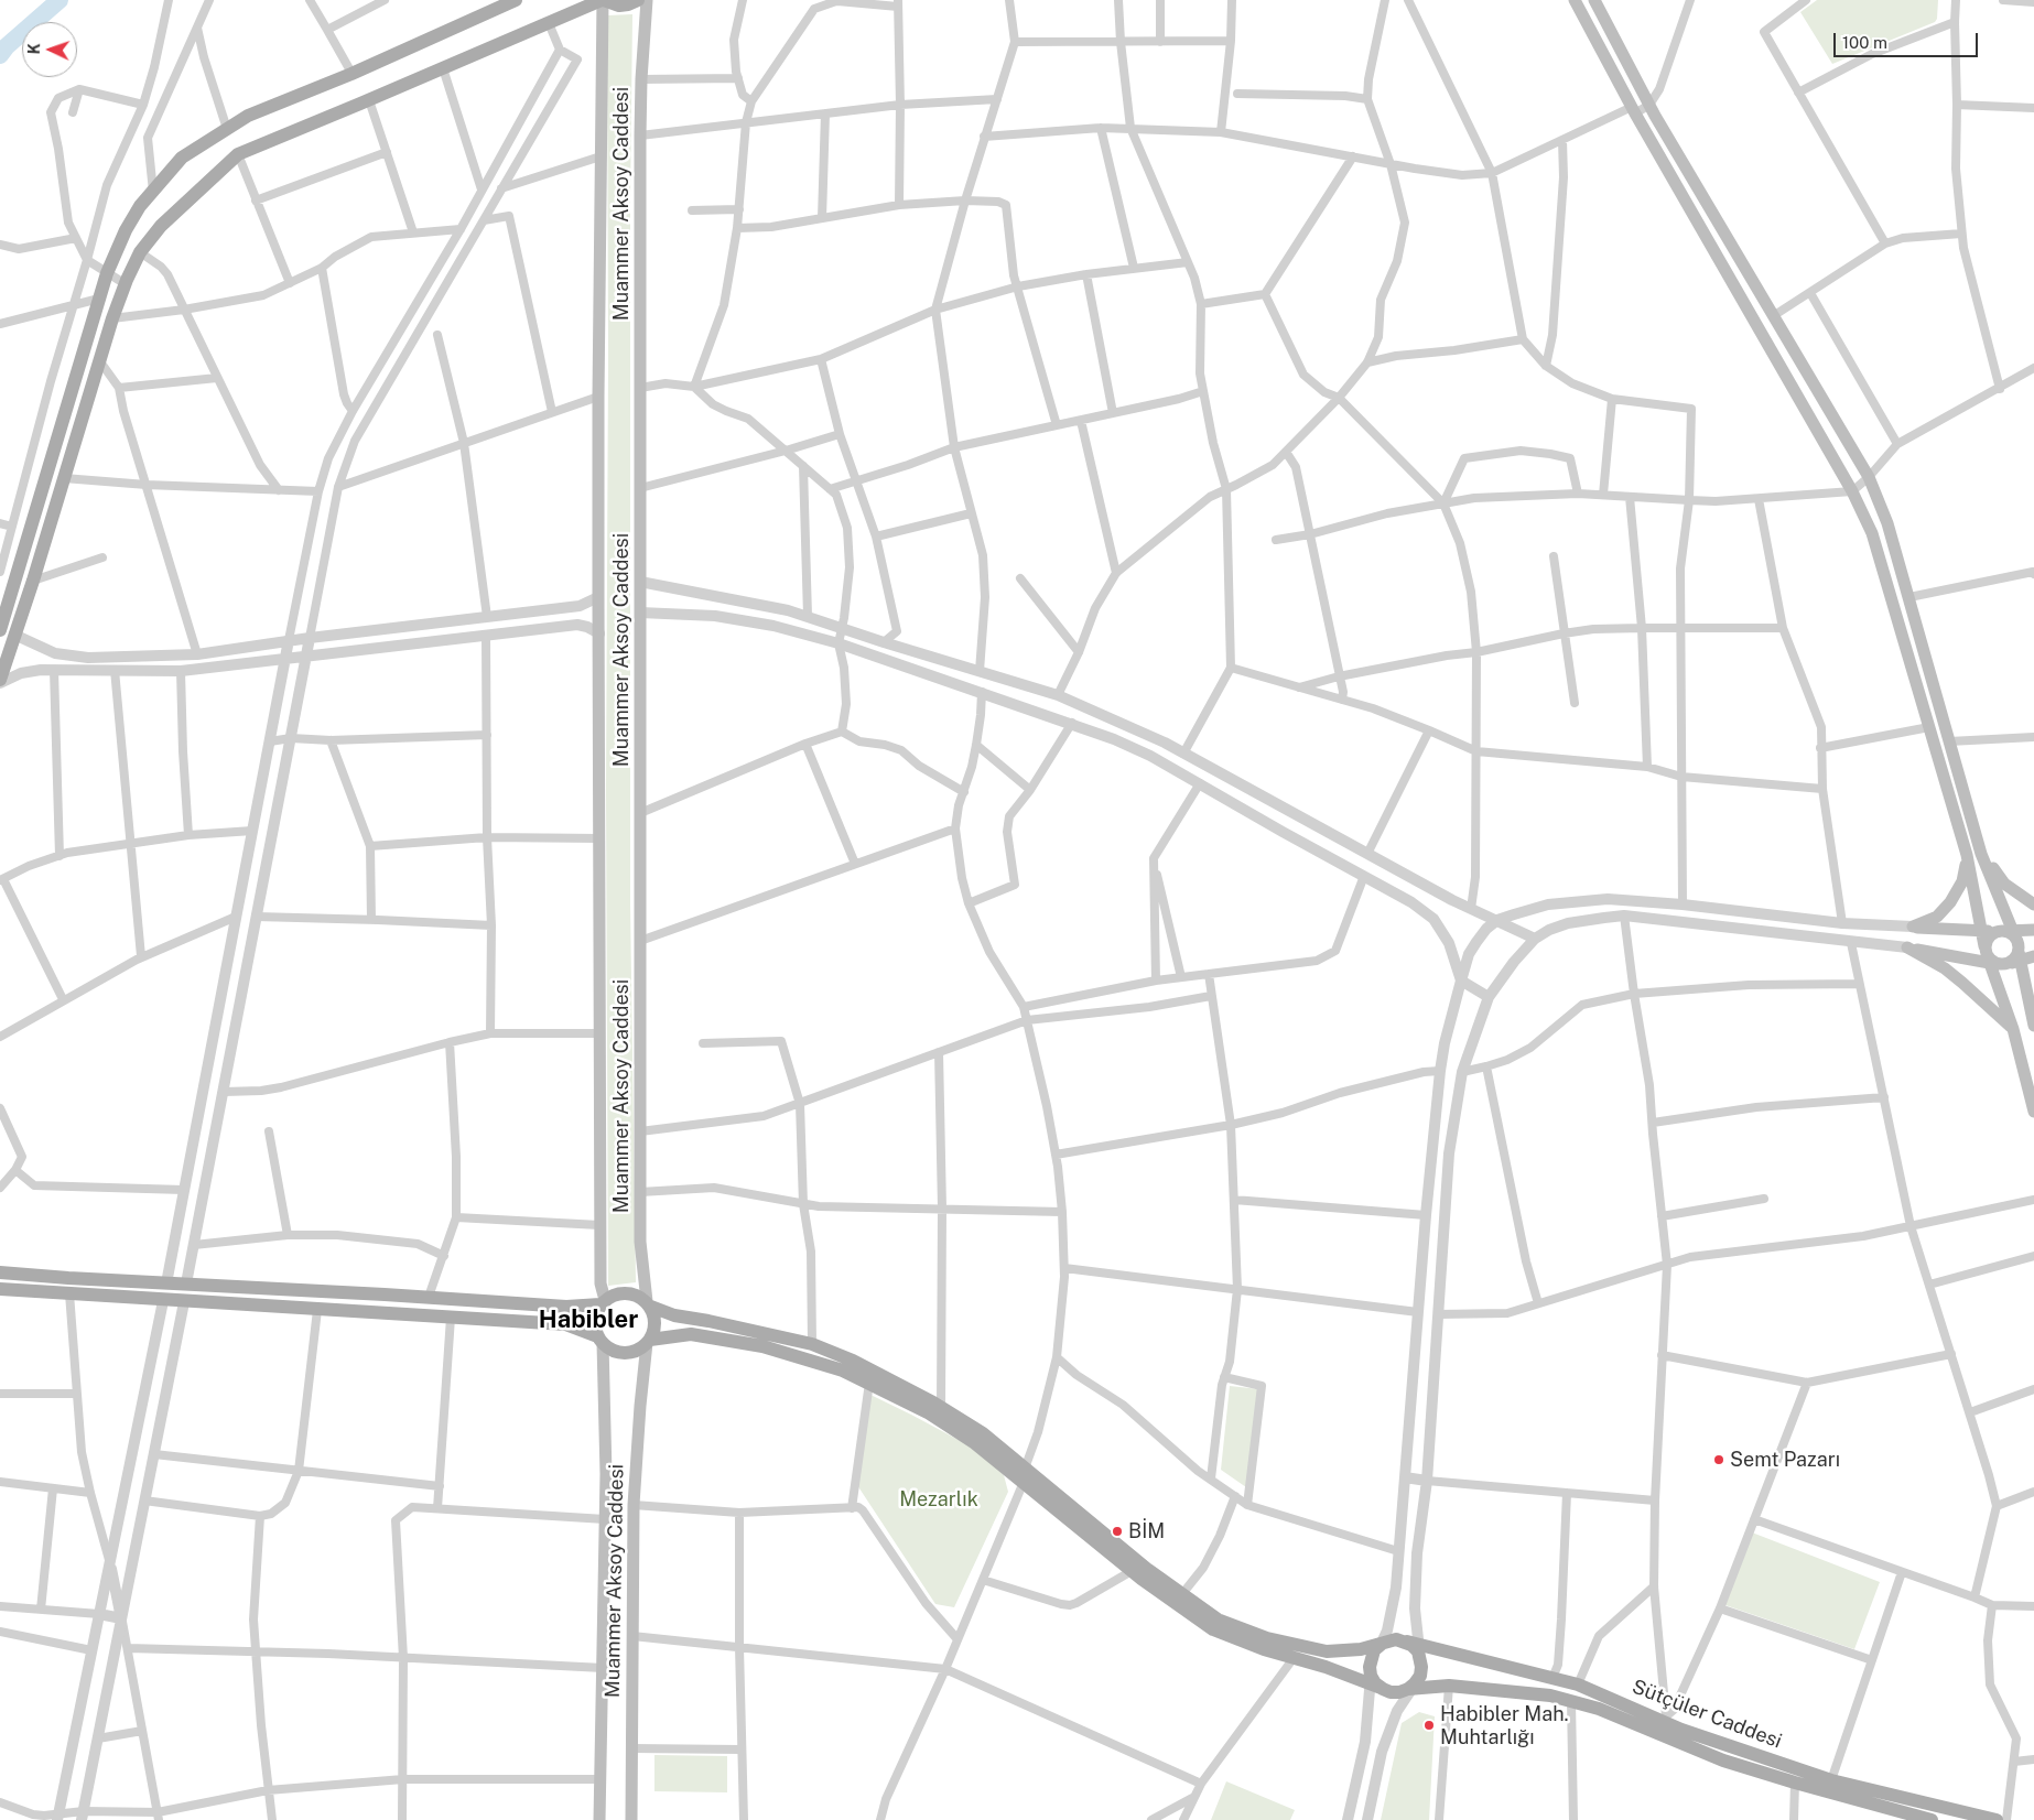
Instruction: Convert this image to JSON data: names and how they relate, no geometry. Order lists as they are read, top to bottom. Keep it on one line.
{"streets":{"main road":["Muammer Aksoy Caddesi","Sütçüler Caddesi"]},"districts":["Habibler"],"parks":["Mezarlık"],"places":["Semt Pazarı","BİM","Habibler Mah. Muhtarlığı"],"scale_bar":"100 m","north":"left"}
